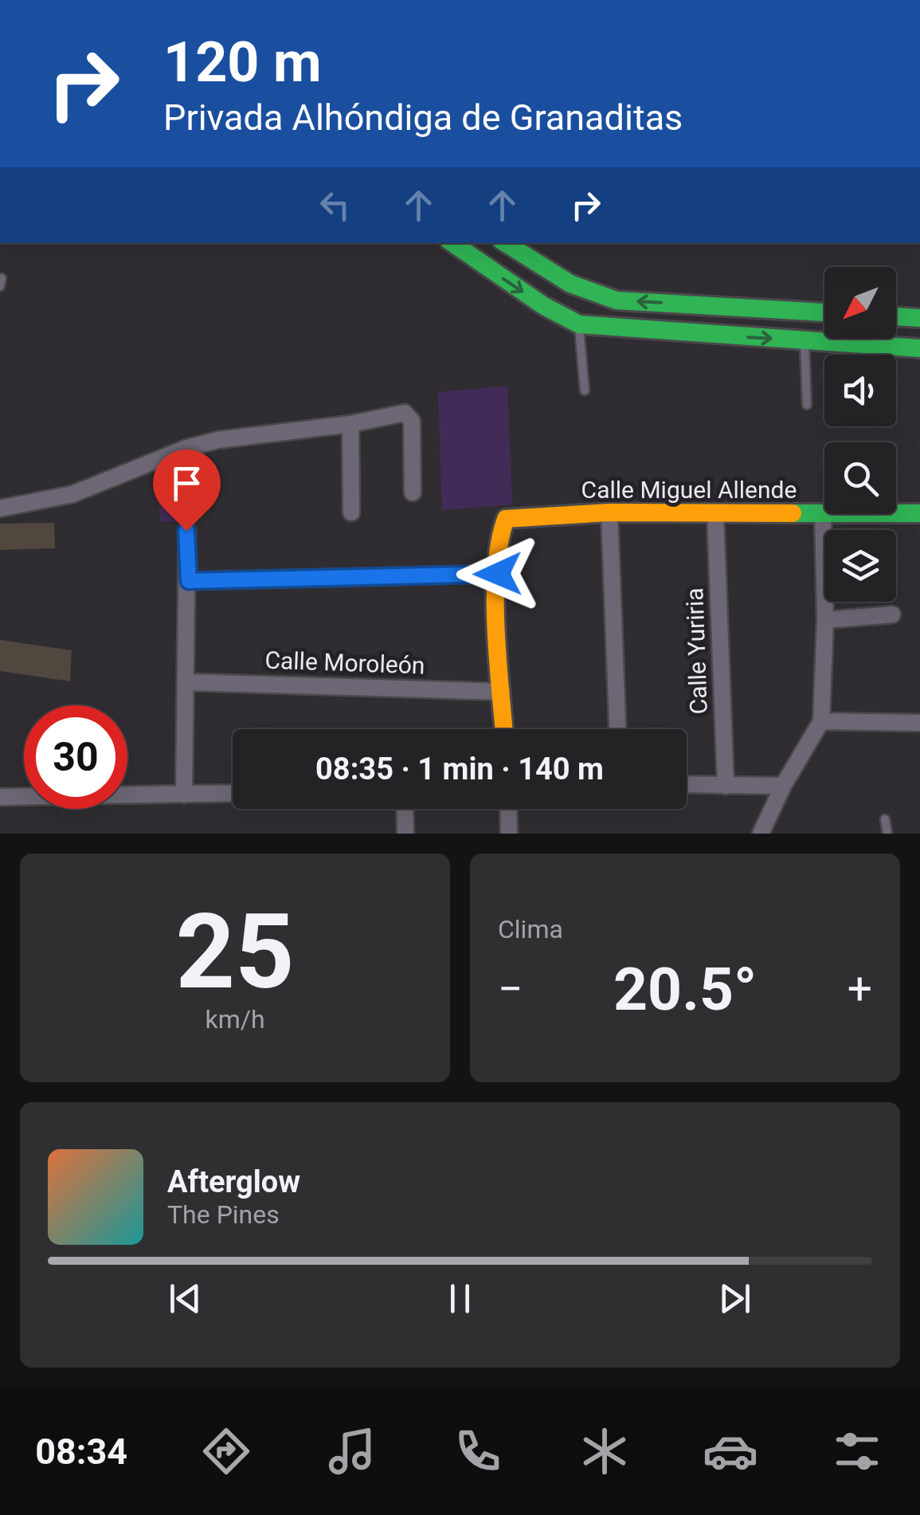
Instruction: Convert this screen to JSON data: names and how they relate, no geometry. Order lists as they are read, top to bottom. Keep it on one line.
{"streets":{"main road":["Calle Miguel Allende"],"street":["Calle Yuriria","Calle Moroleón"]},"crossings":[["Calle Miguel Allende","Calle Yuriria"]],"north":"bottom left","page":{"turn":["120 m","Privada Alhóndiga de Granaditas"],"limit":"30","trip":"08:35 · 1 min · 140 m","tile":[["25","km/h"],"Clima"],"heat":["−","20.5°","+"],"song":["Afterglow","The Pines"],"tabs":"08:34"}}
